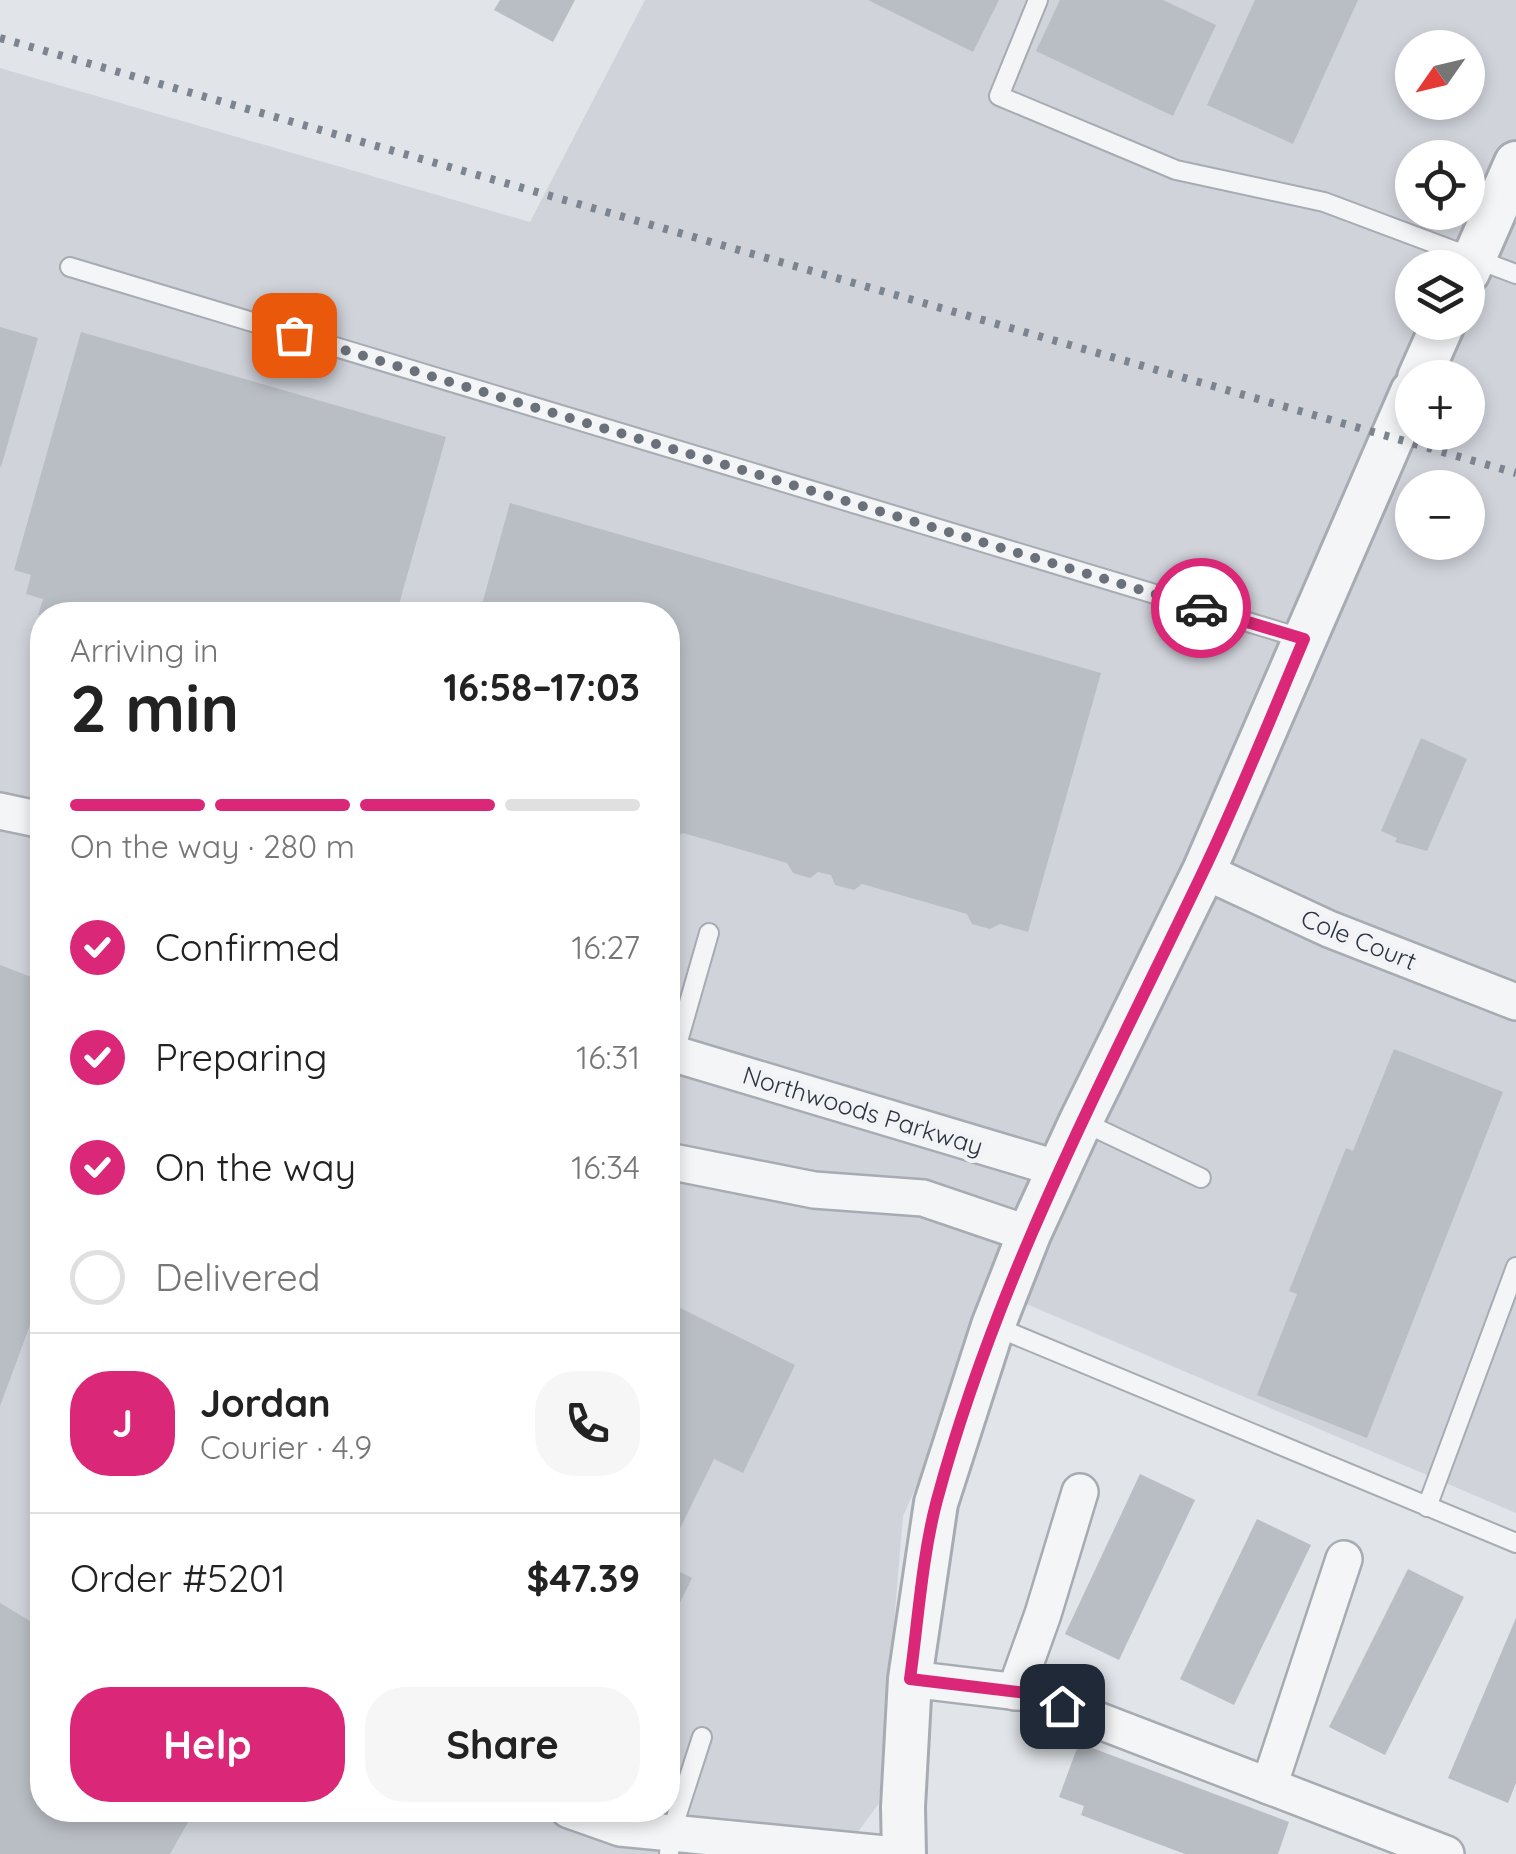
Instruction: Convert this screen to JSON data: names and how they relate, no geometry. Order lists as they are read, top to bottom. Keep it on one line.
{"streets":{"street":["Cole Court","Northwoods Parkway"]},"north":"bottom left","page":{"map_buttons":["+","−"],"heading":["2 min","Arriving in","16:58–17:03"],"panel":["Jordan","Courier · 4.9","Order #5201","$47.39"],"bar":"On the way · 280 m","list":[["Confirmed","16:27"],["Preparing","16:31"],["On the way","16:34"],"Delivered"],"round":"J","buttons":["Help","Share"]}}
